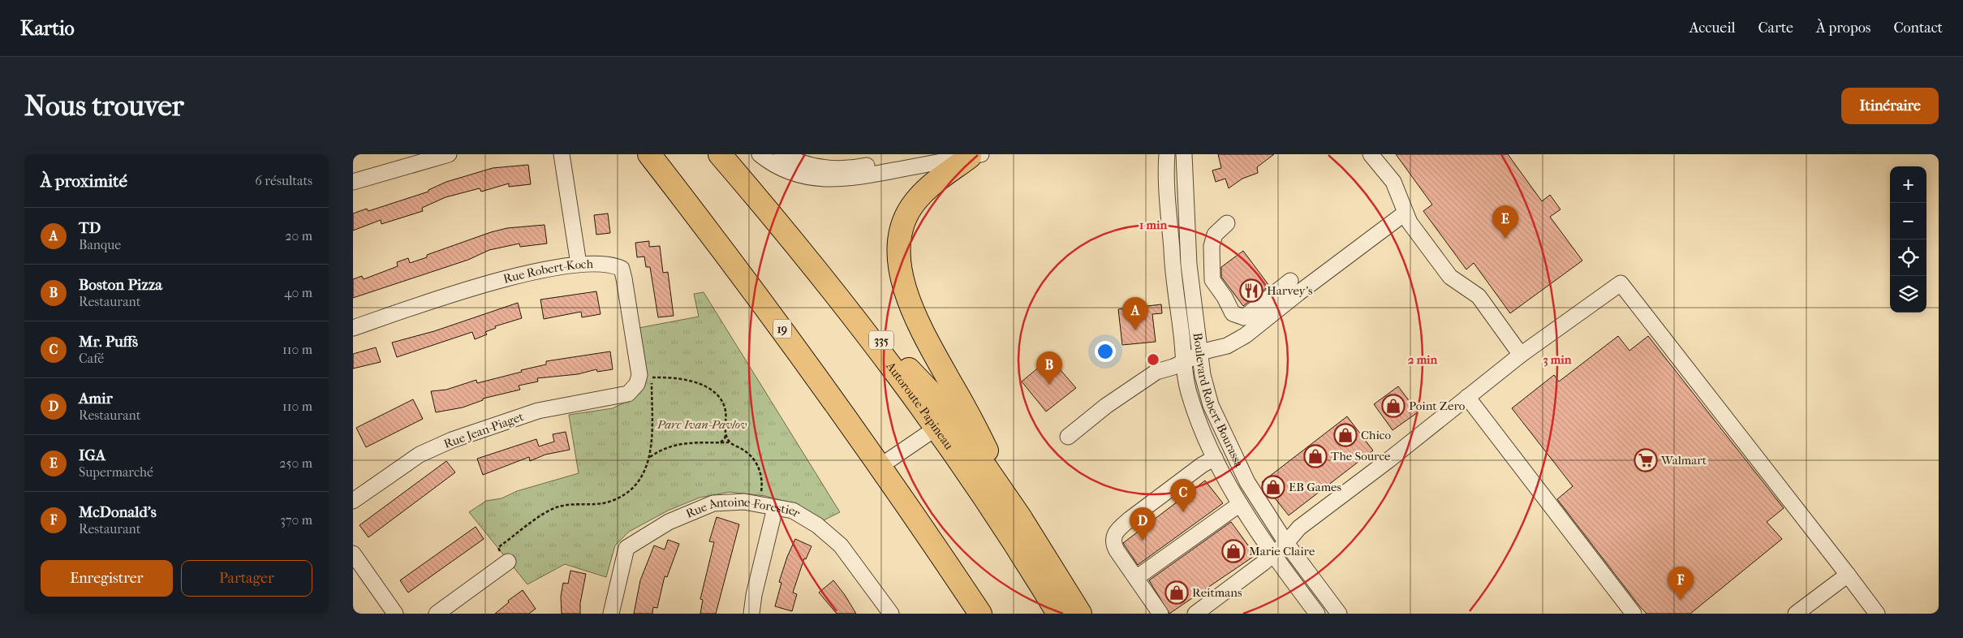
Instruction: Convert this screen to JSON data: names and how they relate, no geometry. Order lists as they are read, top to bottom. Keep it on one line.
{"streets":{"highway":["19","335","Autoroute Papineau"],"street":["Rue Robert-Koch","Boulevard Robert Bourassa","Rue Jean-Piaget","Rue Antoine-Forestier"]},"crossings":[["Rue Robert-Koch","Rue Jean-Piaget"],["335","Autoroute Papineau"]],"parks":["Parc Ivan-Pavlov"],"places":{"restaurant":["Harvey's"],"shop":["Point Zero","Chico","The Source","EB Games","Marie Claire","Reitmans"],"supermarket":["Walmart"]},"page":{"header":"Kartio","nav":["Accueil","Carte","À propos","Contact"],"buttons":["Itinéraire",["Enregistrer","Partager"]],"title":"Nous trouver","heading":["À proximité","6 résultats"],"map_buttons":["+","−"],"pins":["E","A","B","C","D","F"],"list":[{"mark":"A","name":"TD","note":"Banque","value":"20 m"},{"mark":"B","name":"Boston Pizza","note":"Restaurant","value":"40 m"},{"mark":"C","name":"Mr. Puffs","note":"Café","value":"110 m"},{"mark":"D","name":"Amir","note":"Restaurant","value":"110 m"},{"mark":"E","name":"IGA","note":"Supermarché","value":"250 m"},{"mark":"F","name":"McDonald's","note":"Restaurant","value":"370 m"}]},"rings":["1 min","2 min","3 min"]}
